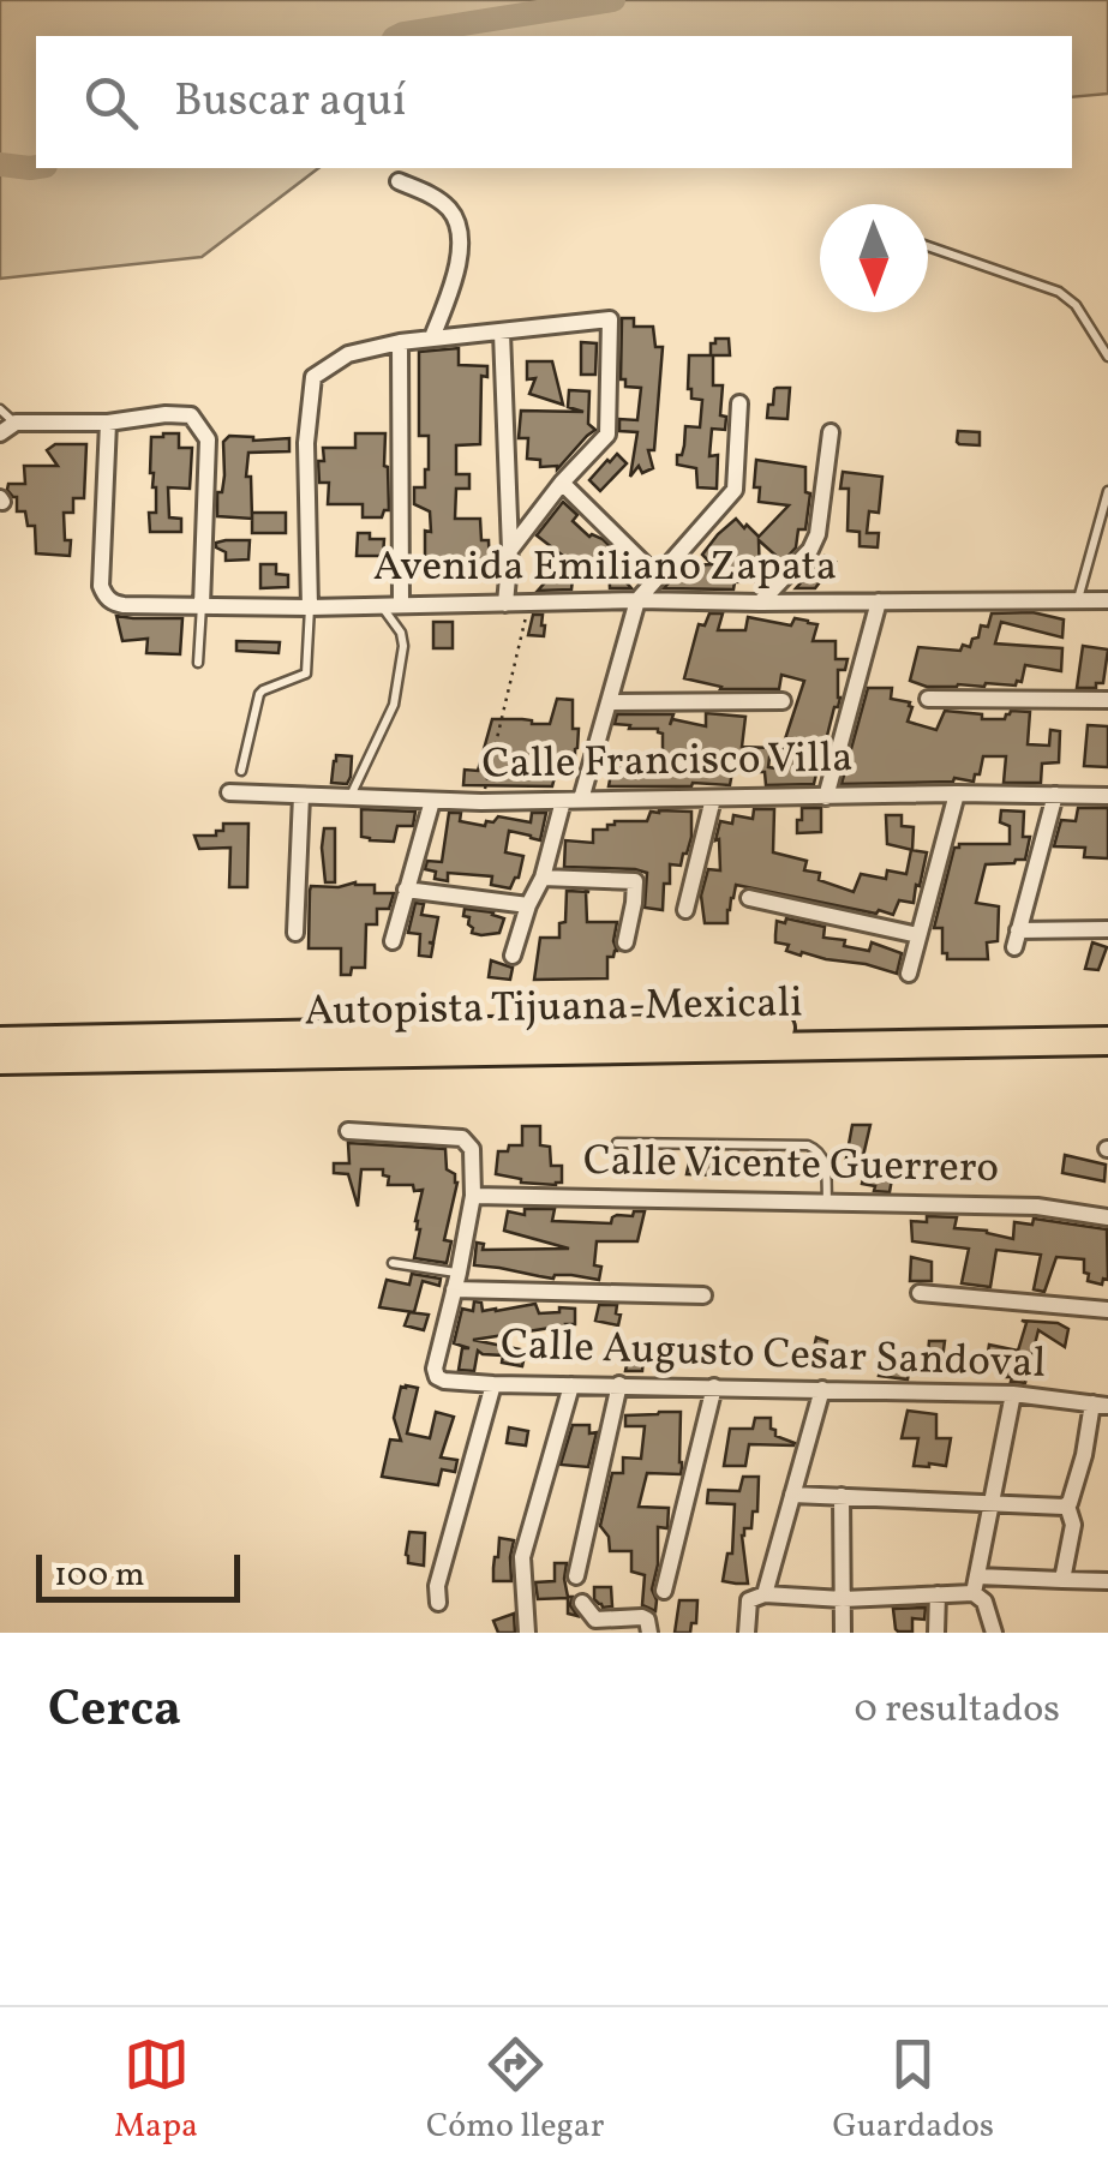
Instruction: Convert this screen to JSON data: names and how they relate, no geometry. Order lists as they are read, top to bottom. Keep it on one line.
{"streets":{"highway":["Autopista Tijuana-Mexicali"],"street":["Avenida Emiliano Zapata","Calle Francisco Villa","Calle Vicente Guerrero","Calle Augusto Cesar Sandoval"]},"scale_bar":"100 m","north":"bottom","page":{"search":"Buscar aquí","scale":"100 m","heading":["Cerca","0 resultados"],"nav":["Mapa","Cómo llegar","Guardados"]}}
